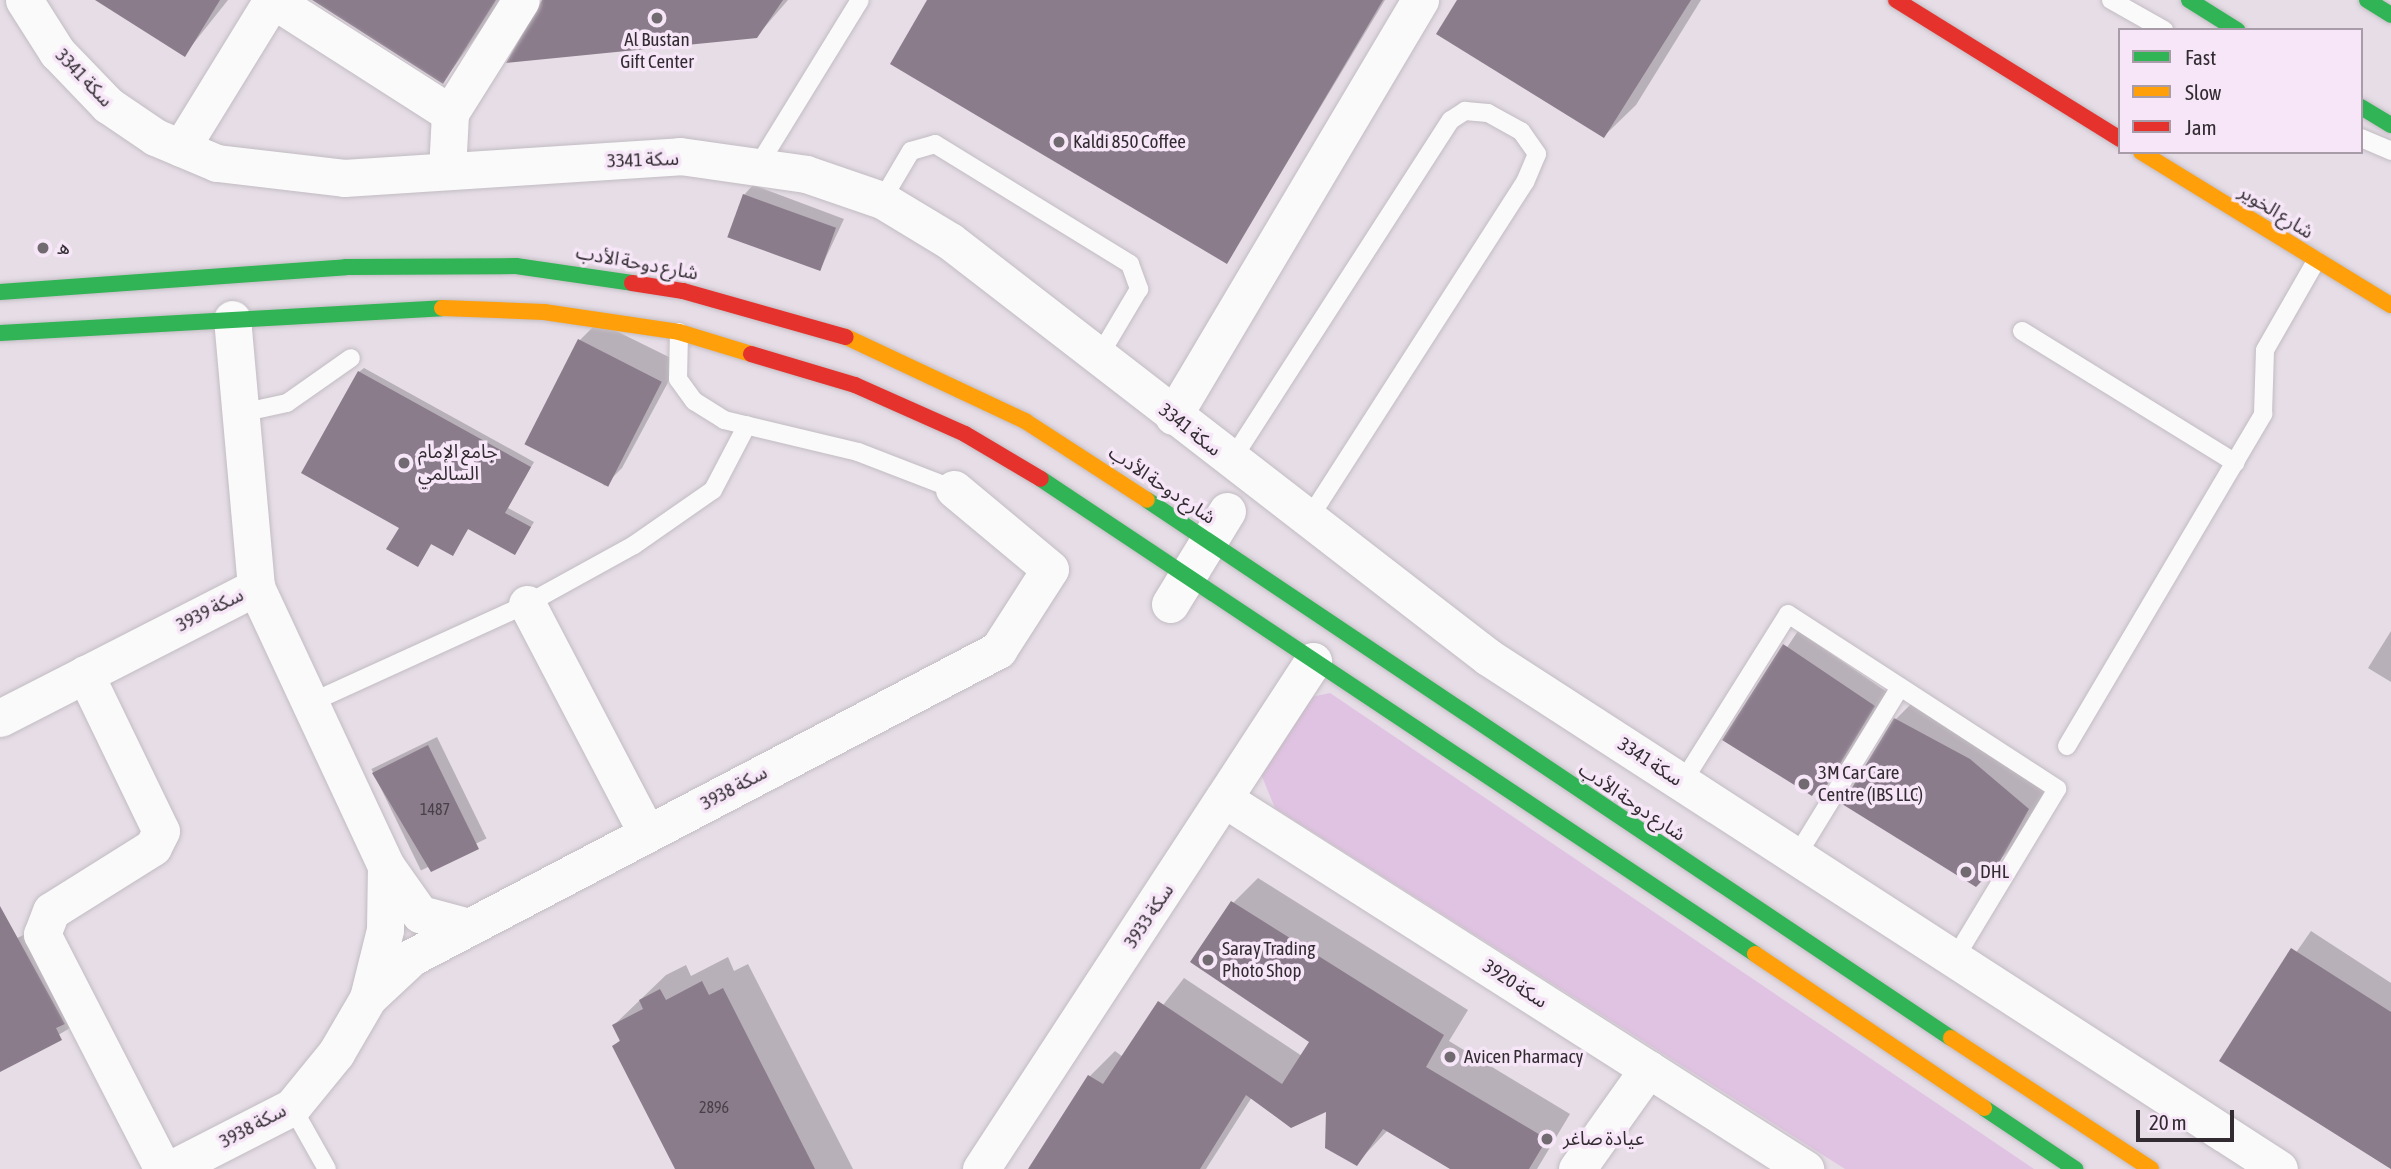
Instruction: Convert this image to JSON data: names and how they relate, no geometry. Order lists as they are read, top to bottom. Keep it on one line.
{"streets":{"main road":["شارع الخوير","شارع دوحة الأدب"],"street":["سكة 3341","سكة 3939","سكة 3938","سكة 3933","سكة 3920"]},"crossings":[["سكة 3939","سكة 3938"],["سكة 3933","سكة 3920"]],"places":["Al Bustan Gift Center","Kaldi 850 Coffee","ه","جامع الإمام السالمي","3M Car Care Centre (IBS LLC)","DHL","Saray Trading Photo Shop","Avicen Pharmacy","عيادة صاغر"],"house_numbers":["1487","2896"],"legend":["Fast","Slow","Jam"],"scale_bar":"20 m"}
